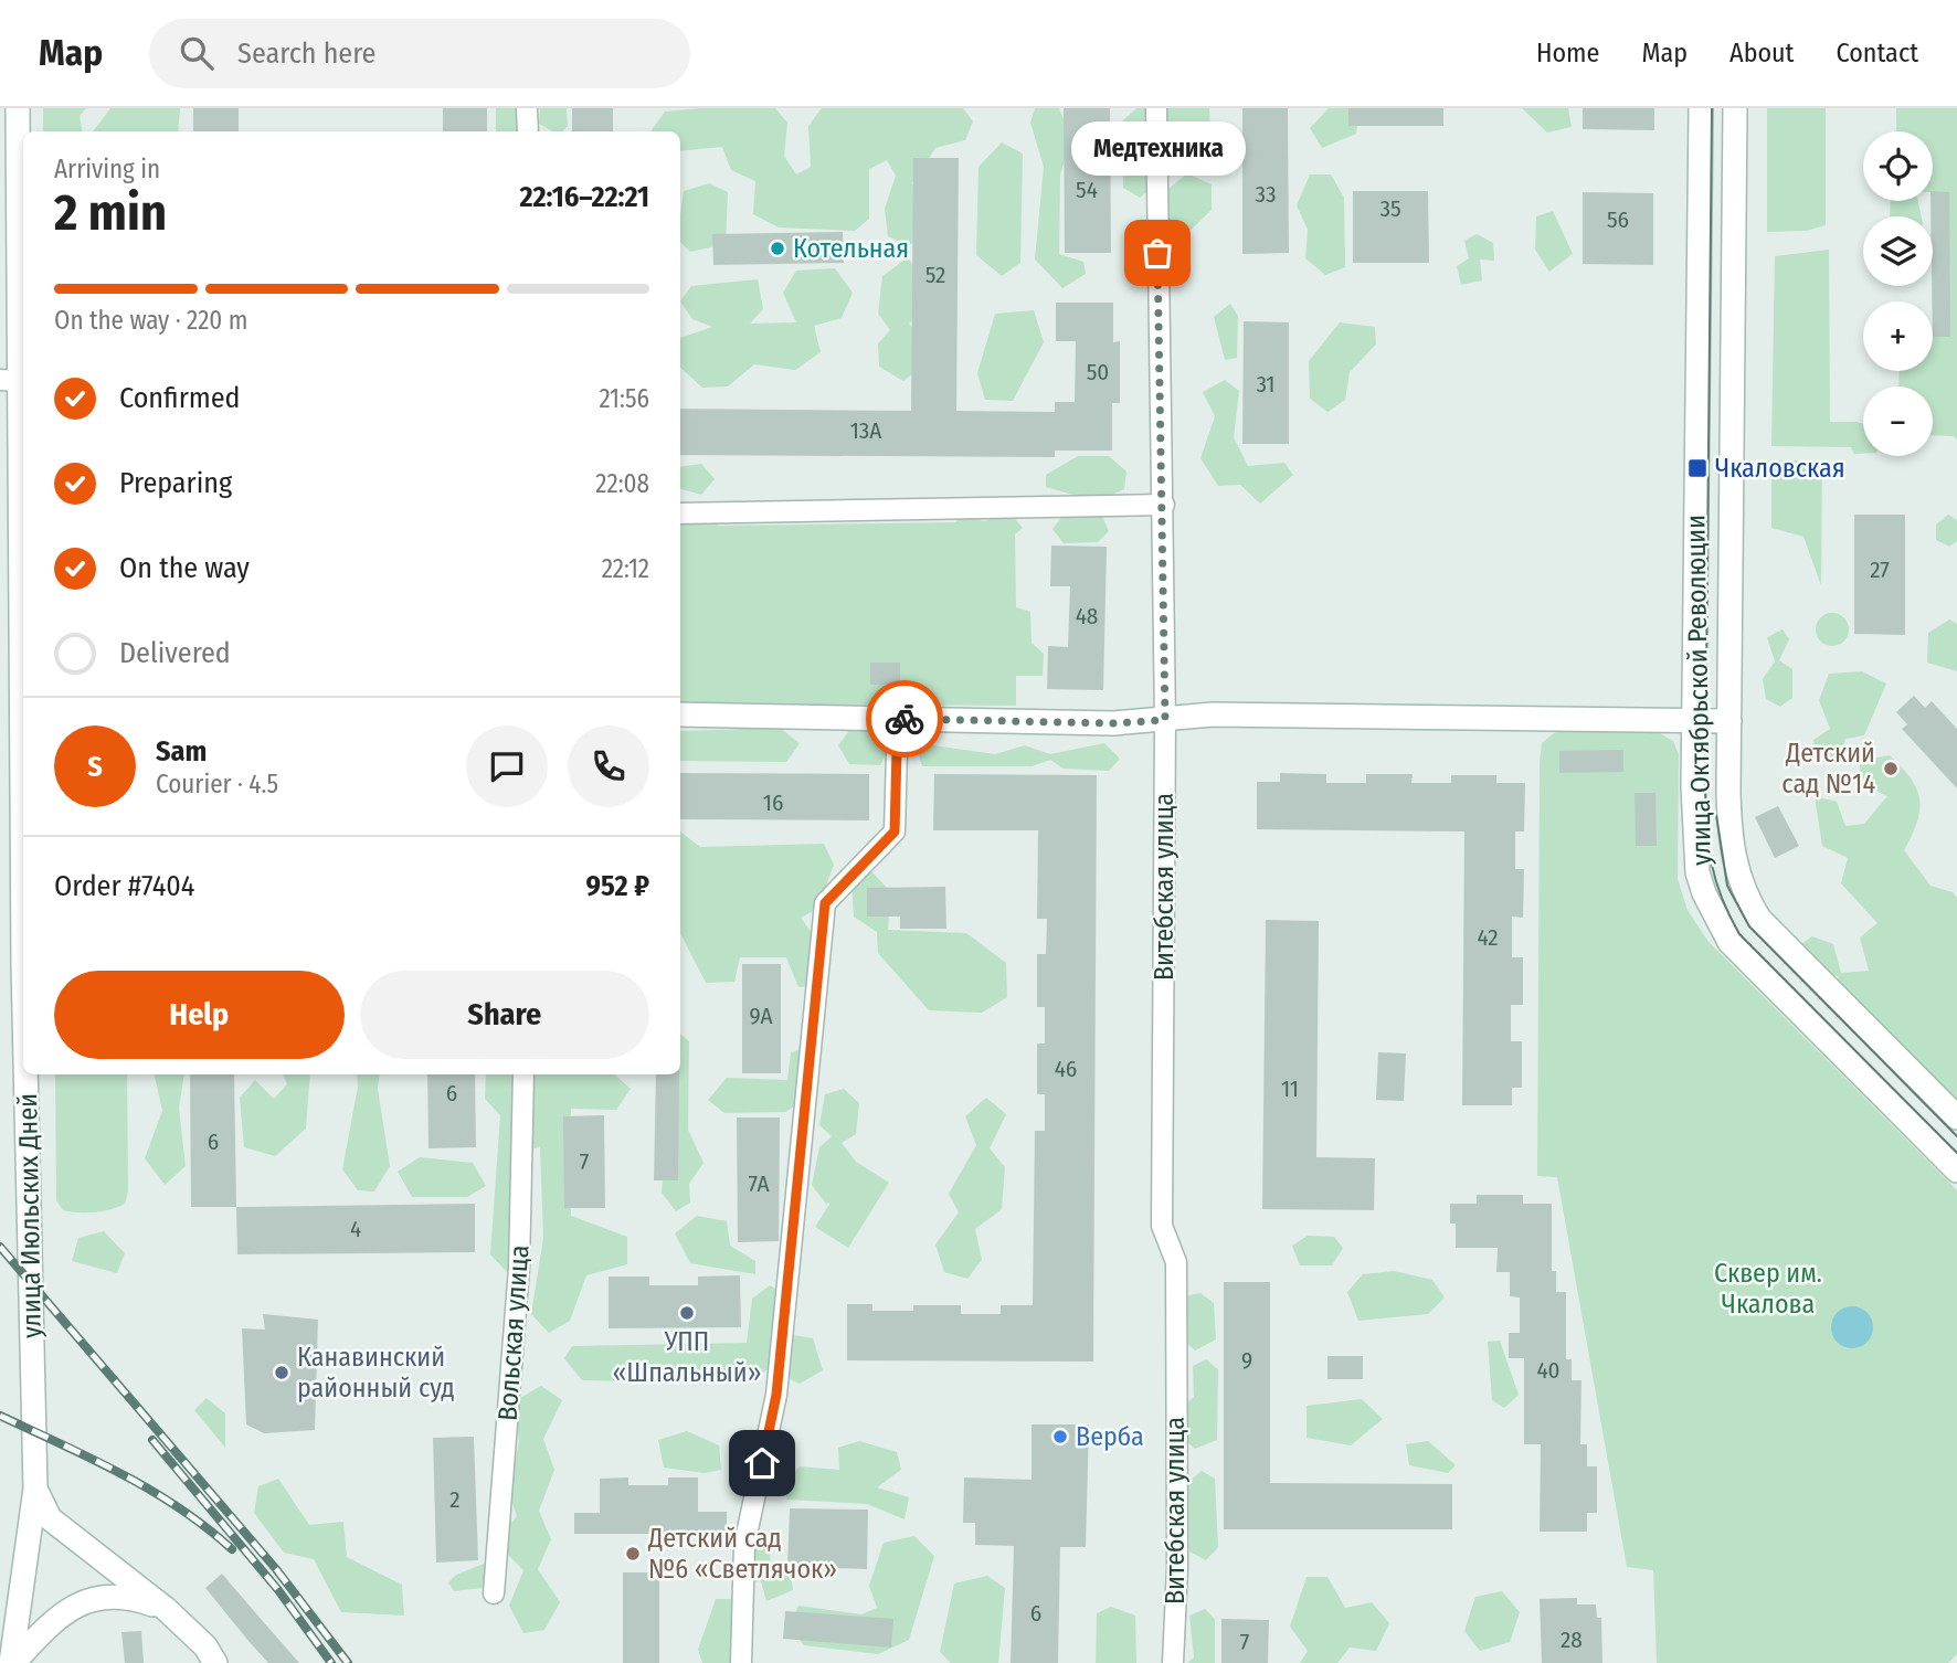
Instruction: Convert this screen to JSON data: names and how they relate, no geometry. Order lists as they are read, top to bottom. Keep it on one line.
{"streets":{"street":["улица Октябрьской Революции","Витебская улица","улица Июльских Дней","Вольская улица"]},"parks":["Сквер им. Чкалова"],"places":{"other":["Котельная","Медтехника","Детский сад №14","УПП «Шпальный»","Канавинский районный суд","Верба","Детский сад №6 «Светлячок»"],"transit":["Чкаловская"]},"house_numbers":["54","33","35","56","52","50","31","13А","27","48","16","42","9А","46","11","6","6","7","7А","4","9","40","2","6","28","7"],"page":{"header":"Map","search":"Search here","nav":["Home","Map","About","Contact"],"bubble":"Медтехника","map_buttons":["+","−"],"heading":["2 min","Arriving in","22:16–22:21"],"panel":["Sam","Courier · 4.5","Order #7404","952 ₽"],"bar":"On the way · 220 m","list":[["Confirmed","21:56"],["Preparing","22:08"],["On the way","22:12"],"Delivered"],"round":"S","buttons":["Help","Share"]}}
